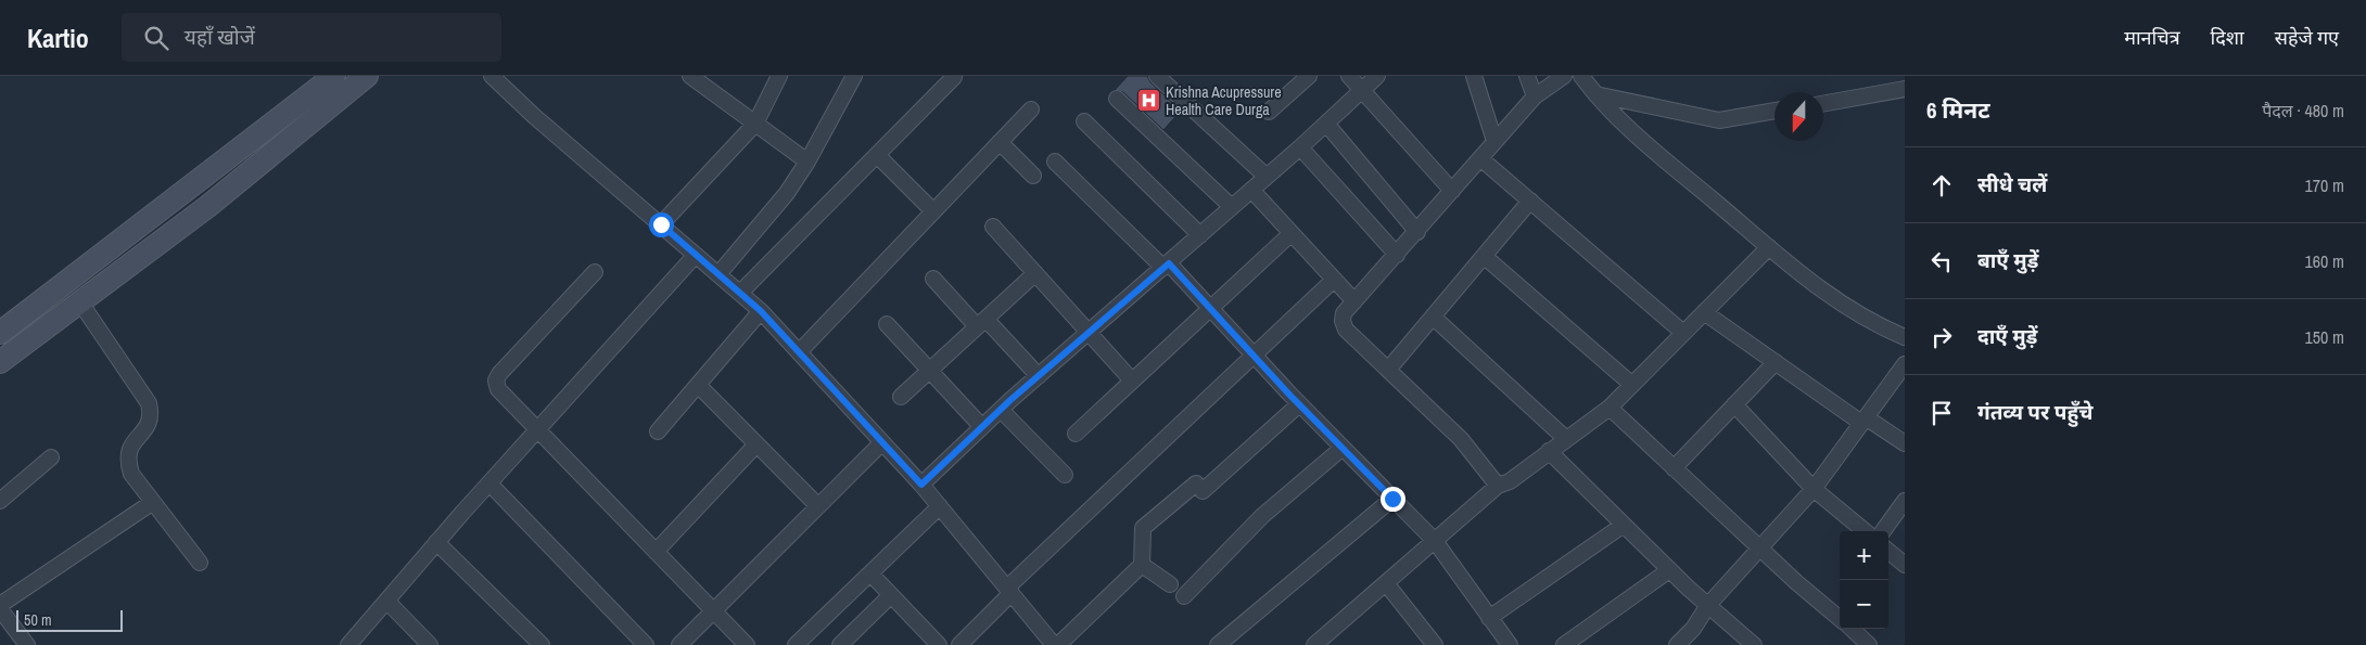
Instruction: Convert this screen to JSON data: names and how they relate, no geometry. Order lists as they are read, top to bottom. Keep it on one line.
{"places":{"hospital":["Krishna Acupressure Health Care Durga"]},"scale_bar":"50 m","north":"bottom","page":{"header":"Kartio","search":"यहाँ खोजें","nav":["मानचित्र","दिशा","सहेजे गए"],"heading":["6 मिनट","पैदल · 480 m"],"list":[["सीधे चलें","170 m"],["बाएँ मुड़ें","160 m"],["दाएँ मुड़ें","150 m"],"गंतव्य पर पहुँचे"],"map_buttons":["+","−"],"scale":"50 m"}}
